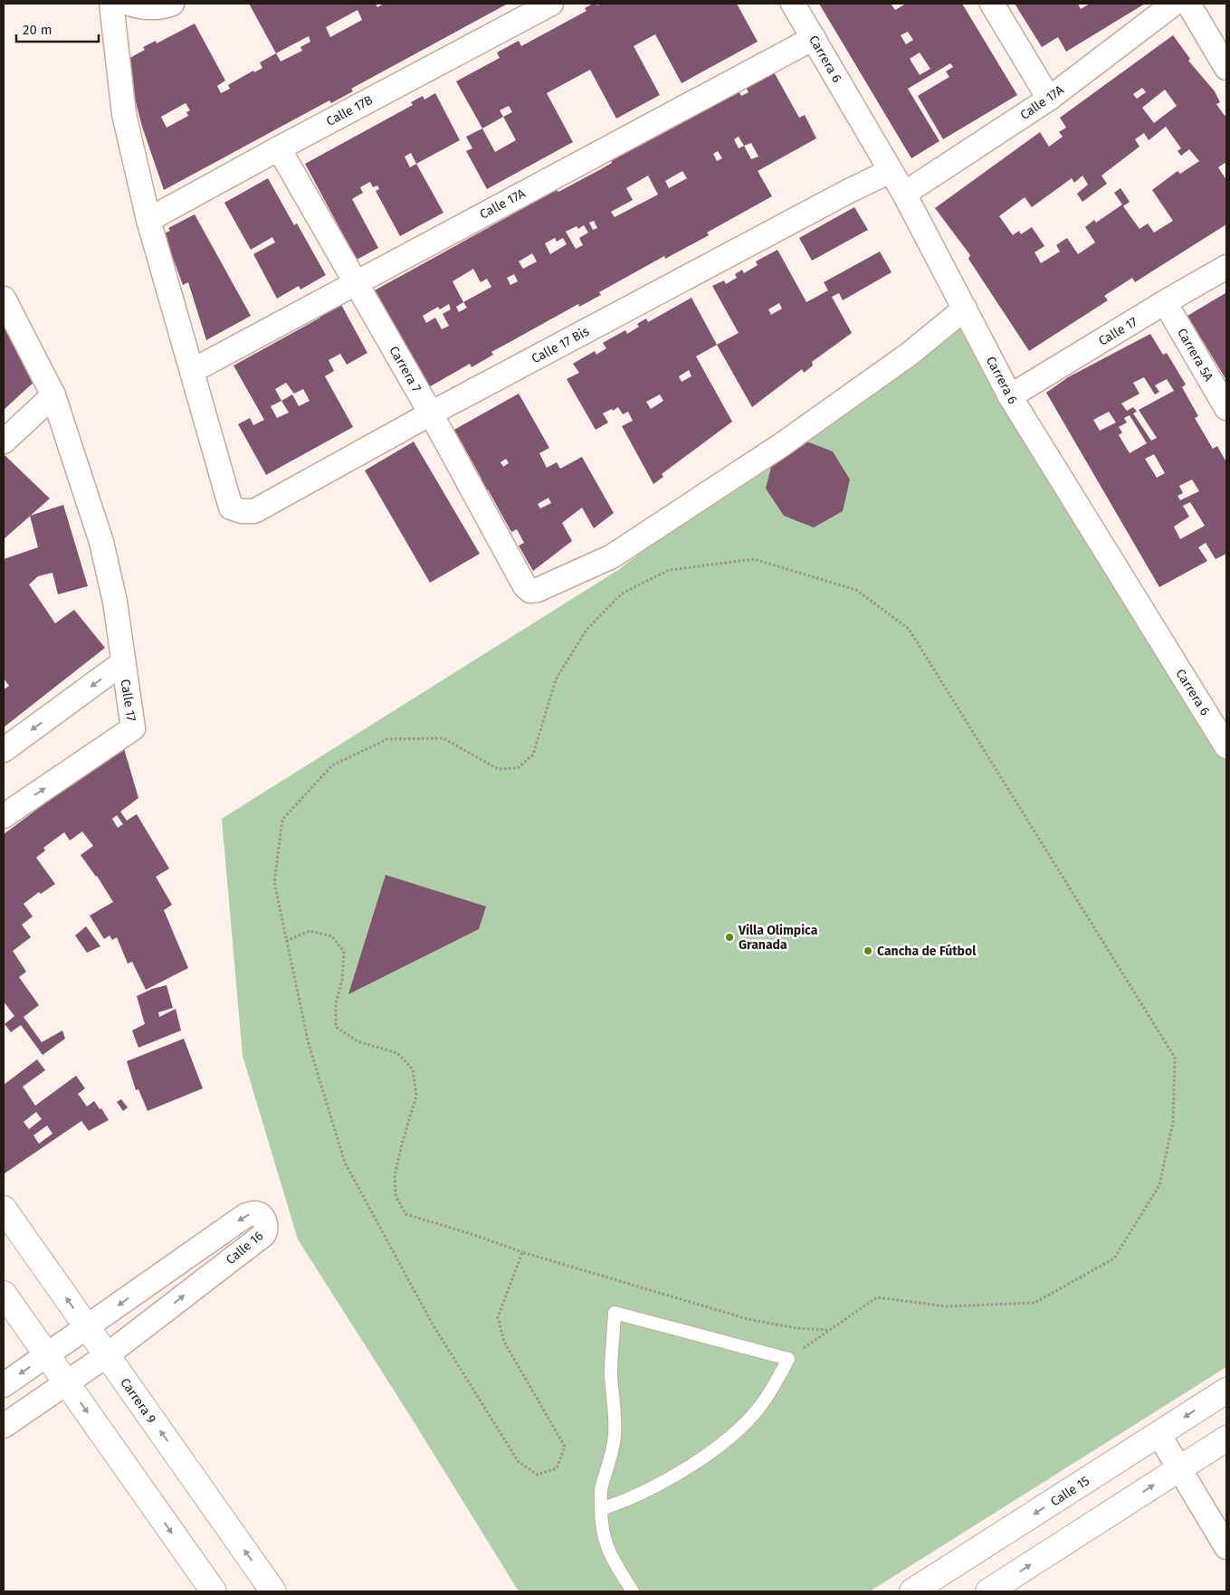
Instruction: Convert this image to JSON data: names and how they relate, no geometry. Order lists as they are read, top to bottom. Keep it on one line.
{"streets":{"street":["Carrera 6","Calle 17A","Calle 17B","Calle 17","Calle 17 Bis","Carrera 5A","Carrera 7","Calle 16","Carrera 9","Calle 15"]},"crossings":[["Carrera 6","Calle 17A"],["Carrera 6","Calle 17"],["Carrera 6","Calle 17 Bis"],["Carrera 6","Carrera 7"],["Calle 17A","Calle 17 Bis"],["Calle 17A","Carrera 7"],["Calle 17B","Carrera 7"],["Calle 17","Carrera 5A"],["Calle 17 Bis","Carrera 7"],["Calle 16","Carrera 9"]],"places":["Villa Olimpica Granada","Cancha de Fútbol"],"scale_bar":"20 m"}
